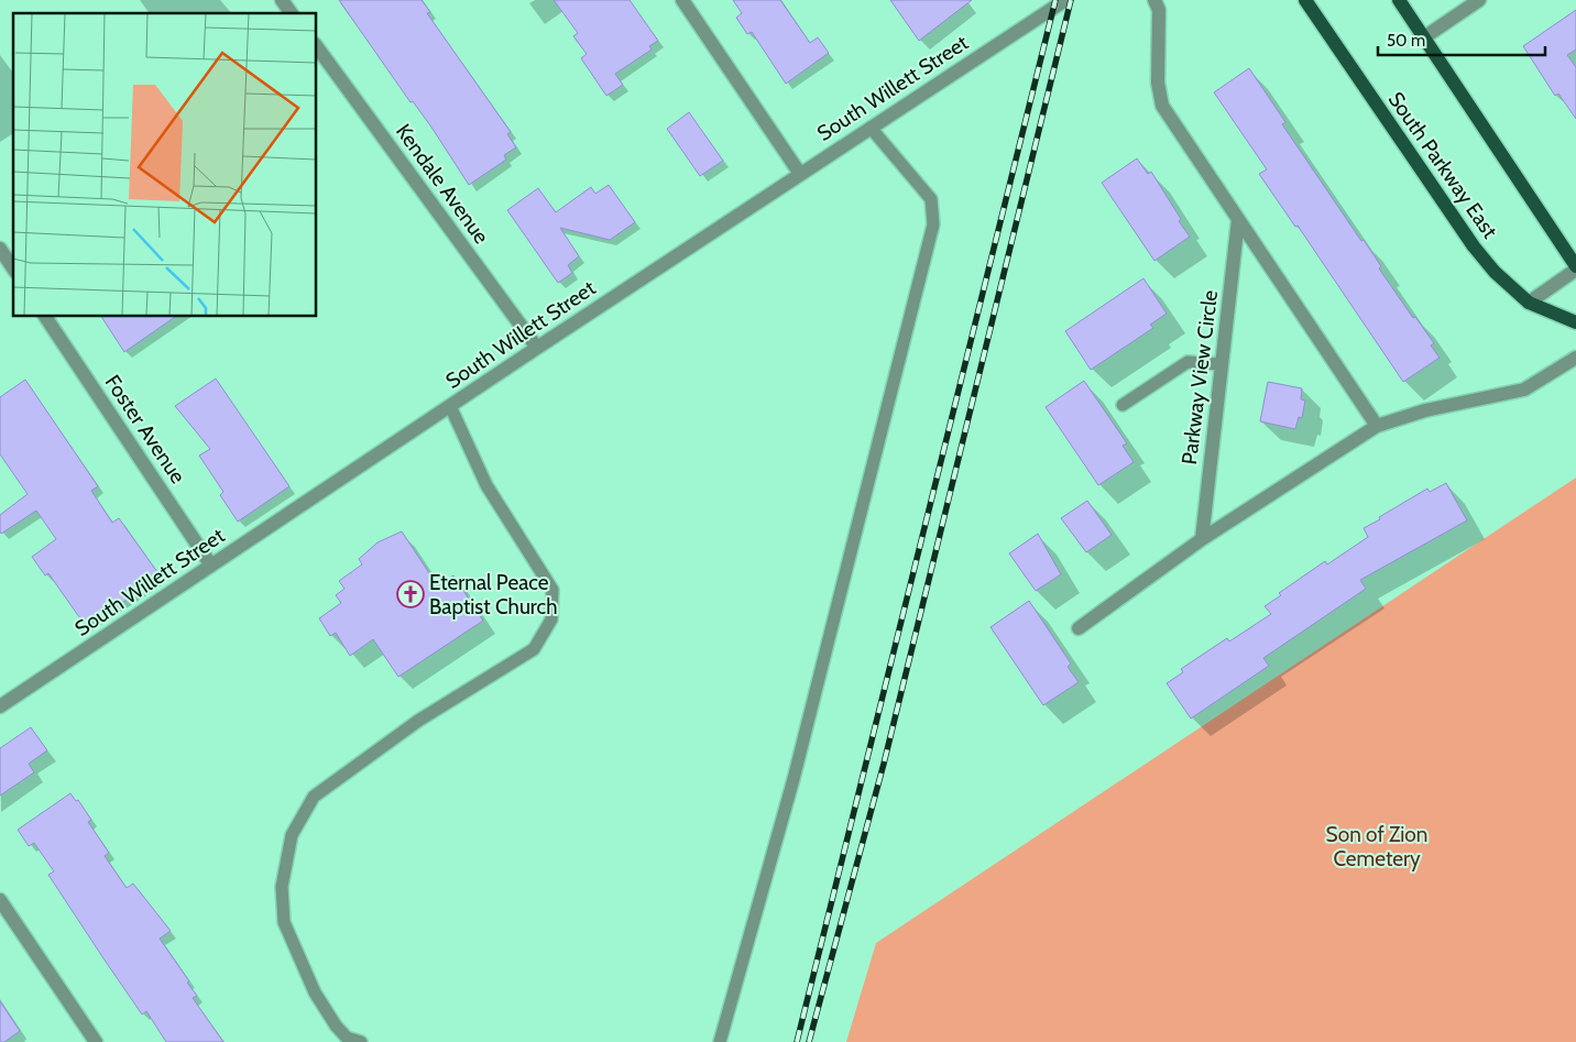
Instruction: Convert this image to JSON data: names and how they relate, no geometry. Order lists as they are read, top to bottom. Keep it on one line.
{"streets":{"main road":["South Parkway East"],"street":["South Willett Street","Kendale Avenue","Parkway View Circle","Foster Avenue"]},"crossings":[["South Willett Street","Kendale Avenue"],["South Willett Street","Foster Avenue"]],"parks":["Son of Zion Cemetery"],"places":{"church":["Eternal Peace Baptist Church"]},"scale_bar":"50 m"}
